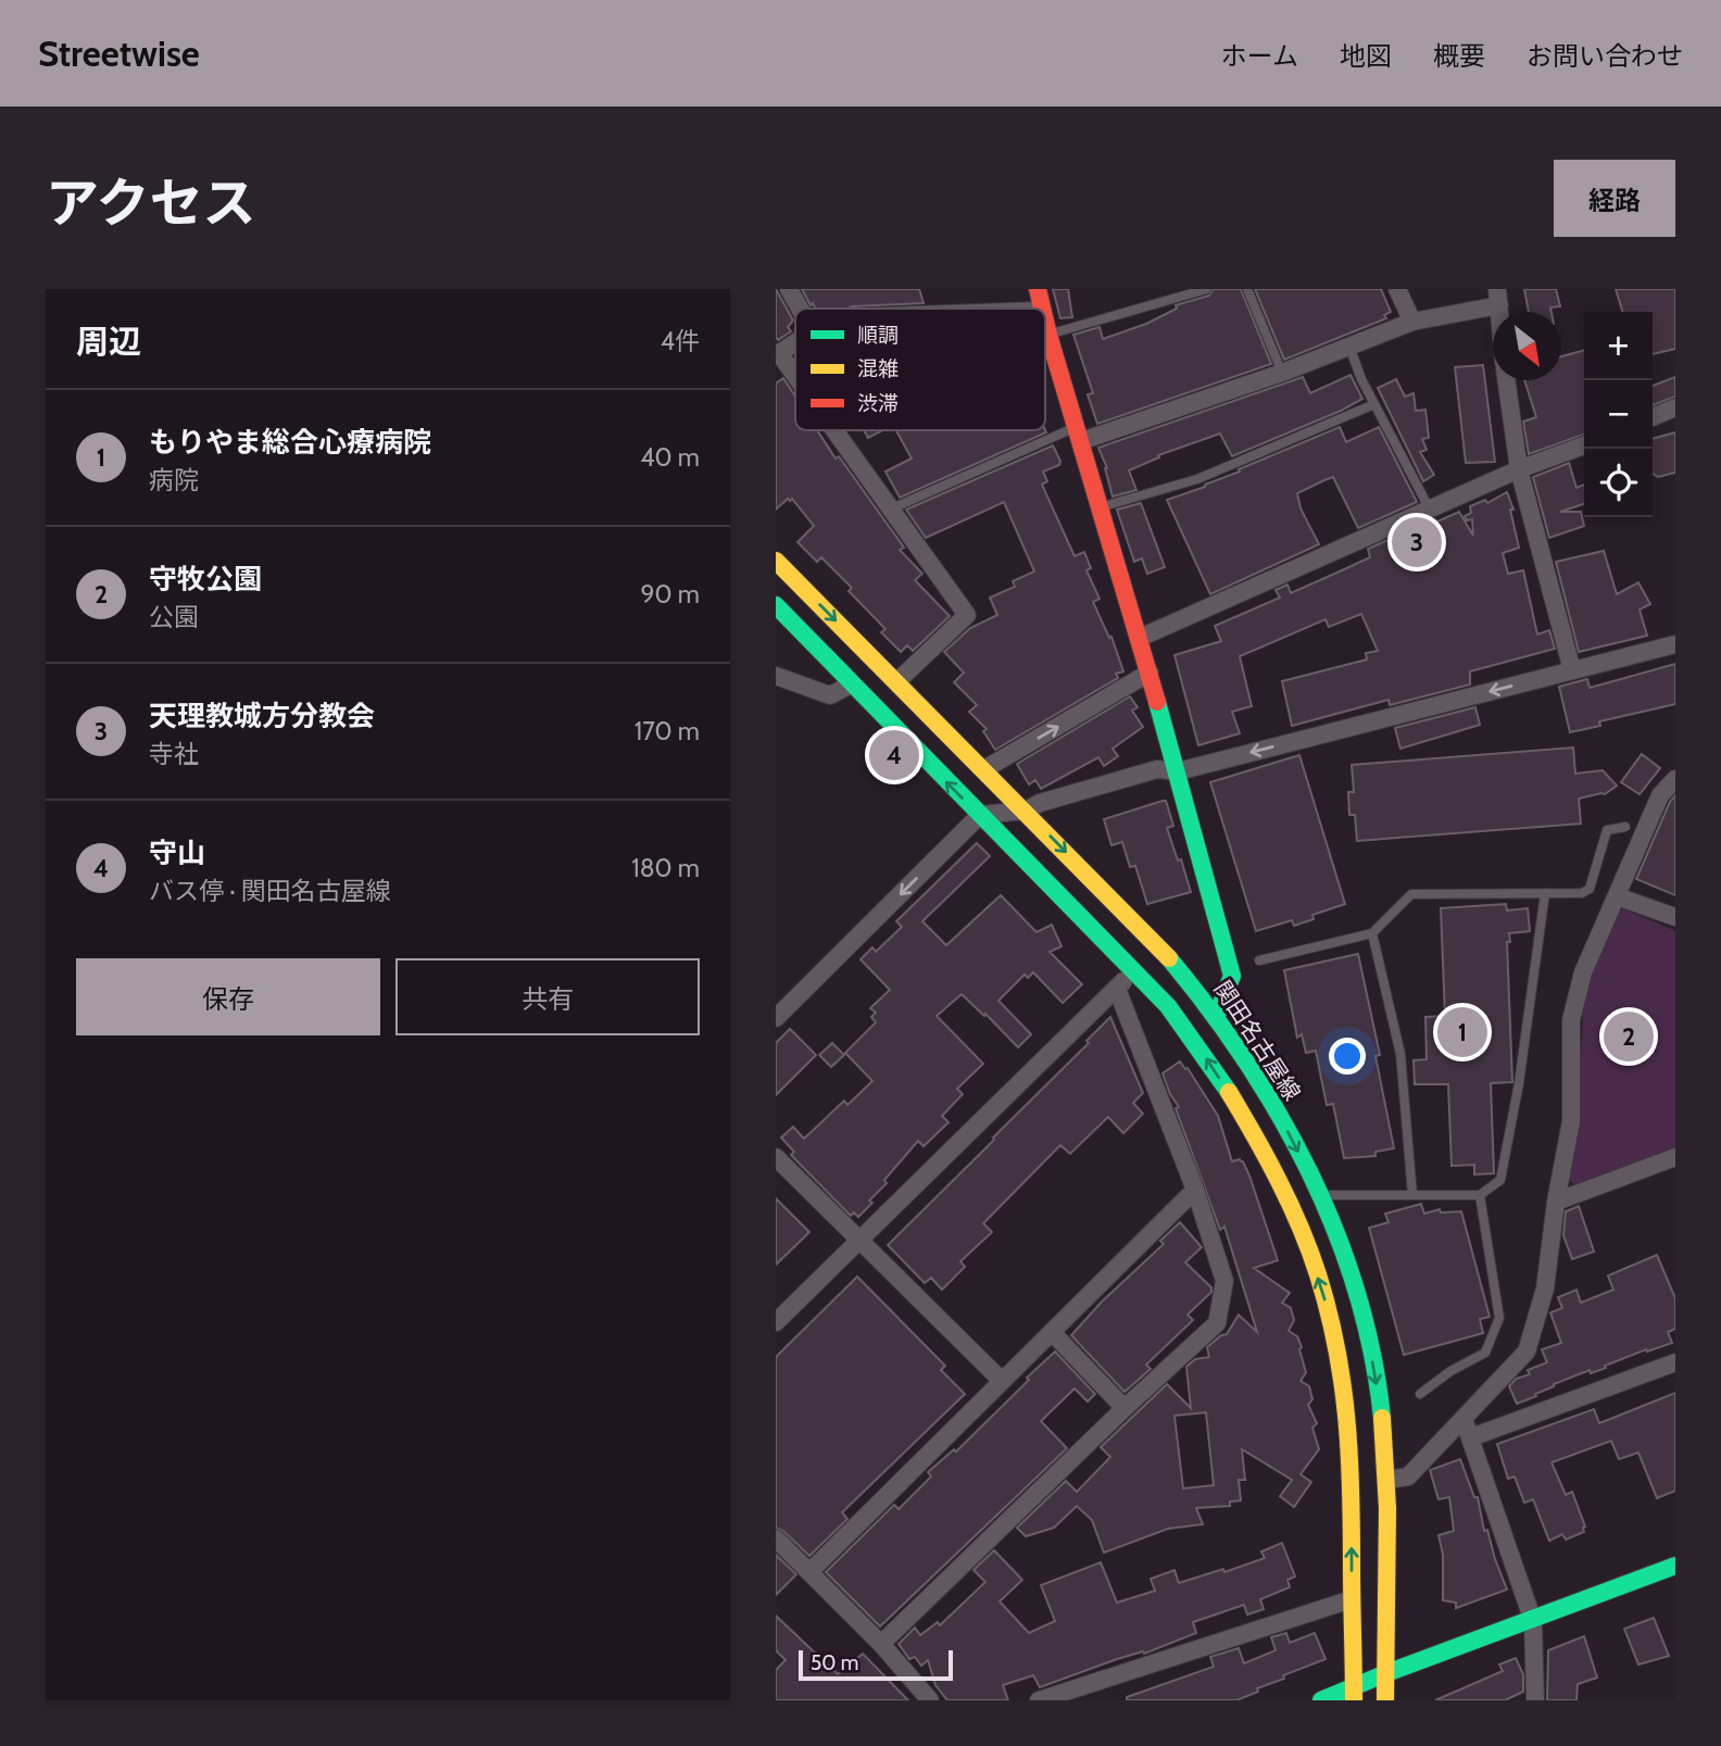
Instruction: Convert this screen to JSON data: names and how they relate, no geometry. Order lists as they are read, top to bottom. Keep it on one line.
{"streets":{"main road":["関田名古屋線"]},"legend":["順調","混雑","渋滞"],"scale_bar":"50 m","north":"bottom right","page":{"header":"Streetwise","nav":["ホーム","地図","概要","お問い合わせ"],"title":"アクセス","buttons":["経路",["保存","共有"]],"heading":["周辺","4件"],"map_buttons":["+","−"],"list":[{"mark":"1","name":"もりやま総合心療病院","note":"病院","value":"40 m"},{"mark":"2","name":"守牧公園","note":"公園","value":"90 m"},{"mark":"3","name":"天理教城方分教会","note":"寺社","value":"170 m"},{"mark":"4","name":"守山","note":"バス停 · 関田名古屋線","value":"180 m"}],"pins":["3","4","1","2"],"scale":"50 m"}}
